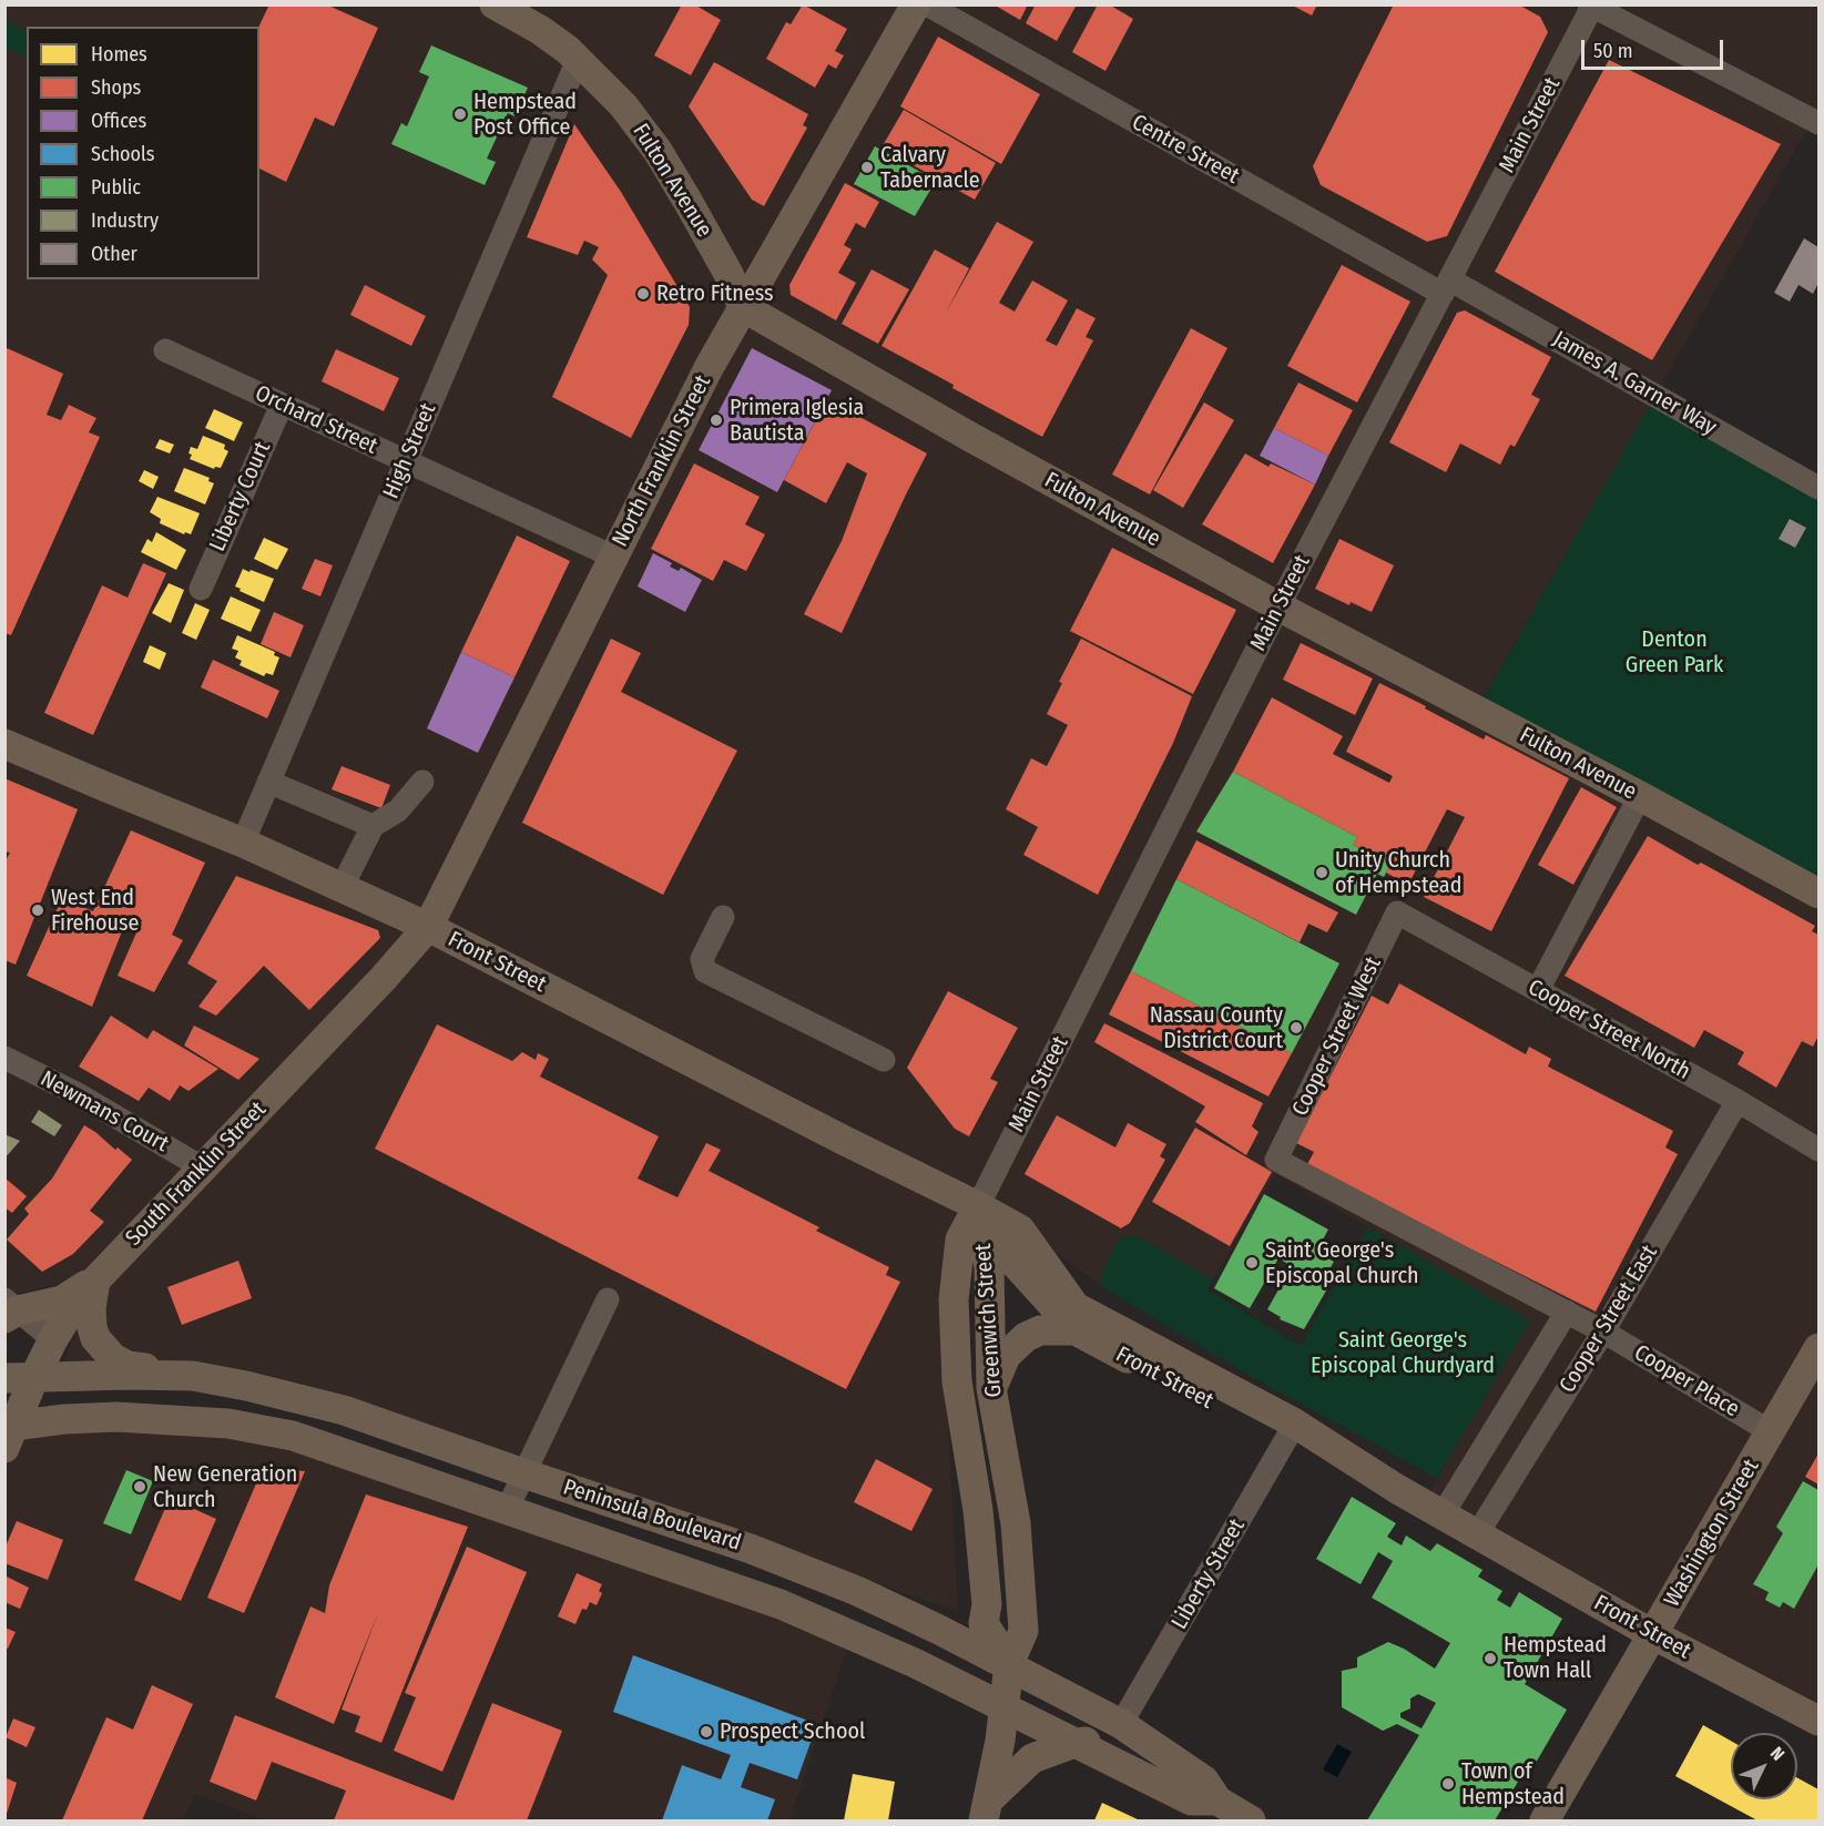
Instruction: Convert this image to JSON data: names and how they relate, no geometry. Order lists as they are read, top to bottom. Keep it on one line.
{"streets":{"main road":["Fulton Avenue","North Franklin Street","Front Street","South Franklin Street","Greenwich Street","Peninsula Boulevard","Washington Street"],"street":["Main Street","Centre Street","James A. Garner Way","Orchard Street","High Street","Liberty Court","Cooper Street North","Cooper Street West","Newmans Court","Cooper Street East","Cooper Place","Liberty Street"]},"crossings":[["Main Street","Centre Street"],["Main Street","Fulton Avenue"],["Main Street","James A. Garner Way"],["Main Street","Front Street"],["Main Street","Greenwich Street"],["Centre Street","James A. Garner Way"],["Fulton Avenue","High Street"],["Fulton Avenue","North Franklin Street"],["Orchard Street","High Street"],["Orchard Street","North Franklin Street"],["Orchard Street","Liberty Court"],["High Street","Front Street"],["North Franklin Street","Front Street"],["North Franklin Street","South Franklin Street"],["Front Street","South Franklin Street"],["Front Street","Cooper Street East"],["Front Street","Greenwich Street"],["Front Street","Washington Street"],["Front Street","Liberty Street"],["Cooper Street North","Cooper Street West"],["Cooper Street North","Cooper Street East"],["Cooper Street West","Cooper Place"],["Newmans Court","South Franklin Street"],["South Franklin Street","Peninsula Boulevard"],["Cooper Street East","Cooper Place"],["Greenwich Street","Peninsula Boulevard"],["Cooper Place","Washington Street"],["Peninsula Boulevard","Liberty Street"]],"parks":["Denton Green Park","Saint George's Episcopal Churdyard"],"places":["Hempstead Post Office","Calvary Tabernacle","Retro Fitness","Primera Iglesia Bautista","Unity Church of Hempstead","West End Firehouse","Nassau County District Court","Saint George's Episcopal Church","New Generation Church","Hempstead Town Hall","Prospect School","Town of Hempstead"],"legend":["Homes","Shops","Offices","Schools","Public","Industry","Other"],"scale_bar":"50 m","north":"top right"}
